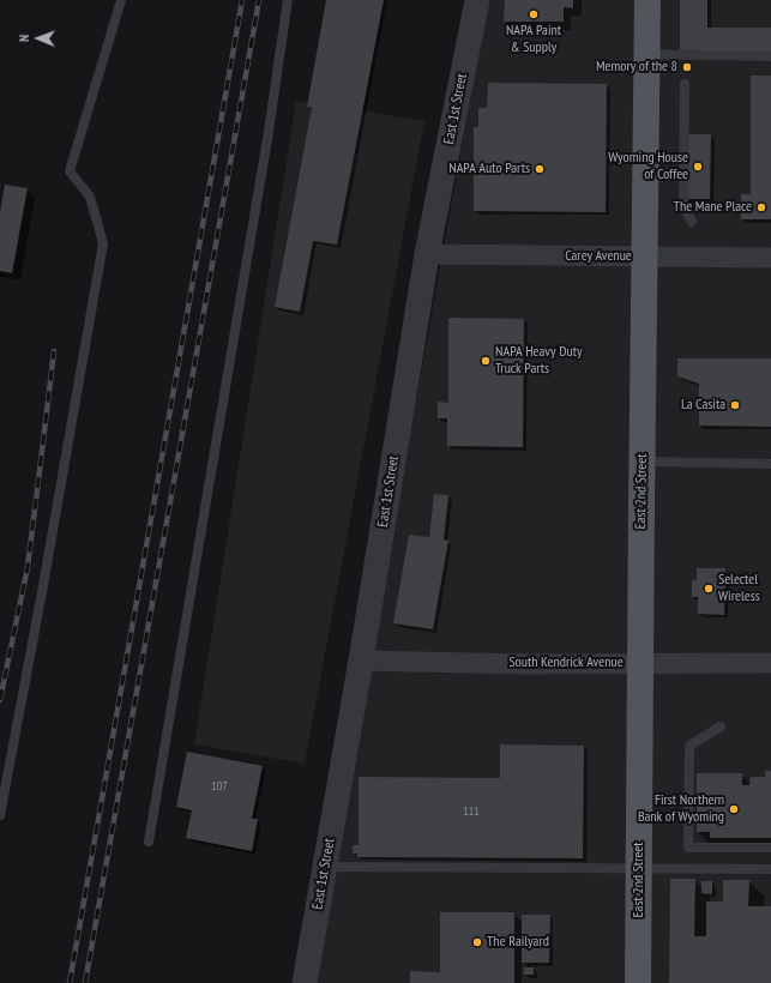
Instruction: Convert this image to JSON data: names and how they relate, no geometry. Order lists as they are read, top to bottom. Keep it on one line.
{"streets":{"main road":["East 2nd Street"],"street":["East 1st Street","Carey Avenue","South Kendrick Avenue"]},"crossings":[["East 1st Street","Carey Avenue"],["East 1st Street","South Kendrick Avenue"],["Carey Avenue","East 2nd Street"],["East 2nd Street","South Kendrick Avenue"]],"places":["NAPA Paint & Supply","Memory of the 8","Wyoming House of Coffee","NAPA Auto Parts","The Mane Place","NAPA Heavy Duty Truck Parts","La Casita","Selectel Wireless","First Northern Bank of Wyoming","The Railyard"],"house_numbers":["107","111"],"north":"left"}
